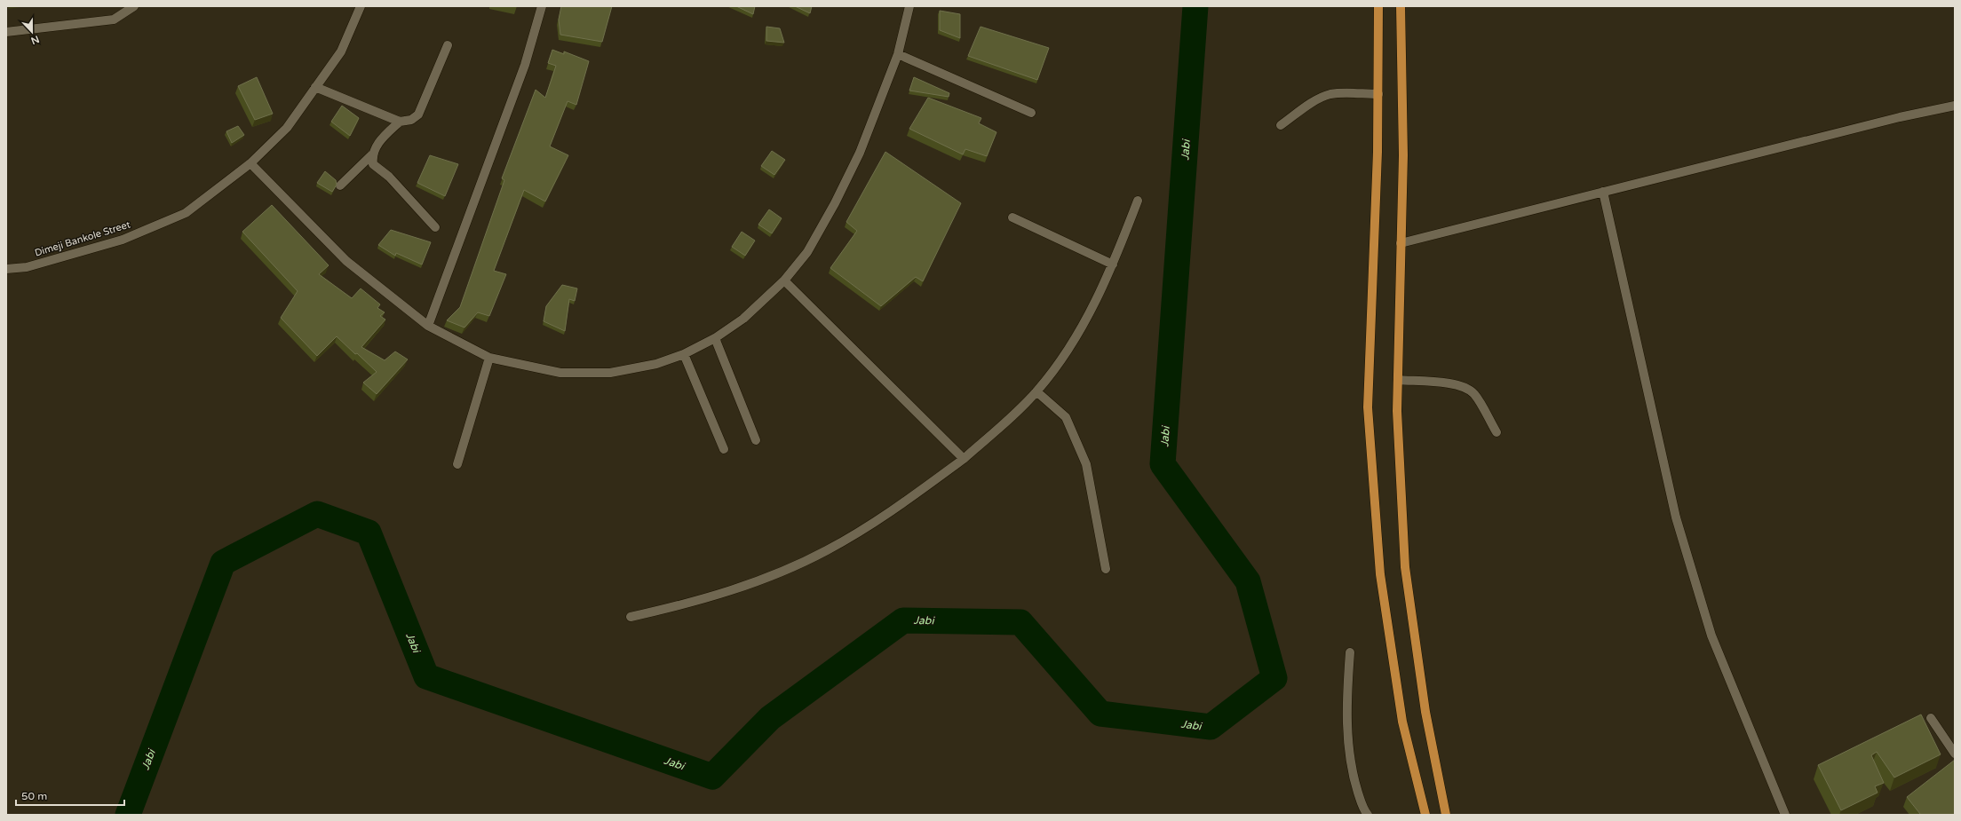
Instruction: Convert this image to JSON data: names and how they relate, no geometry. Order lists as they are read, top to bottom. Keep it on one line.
{"streets":{"street":["Dimeji Bankole Street"]},"water":["Jabi"],"scale_bar":"50 m","north":"bottom"}
